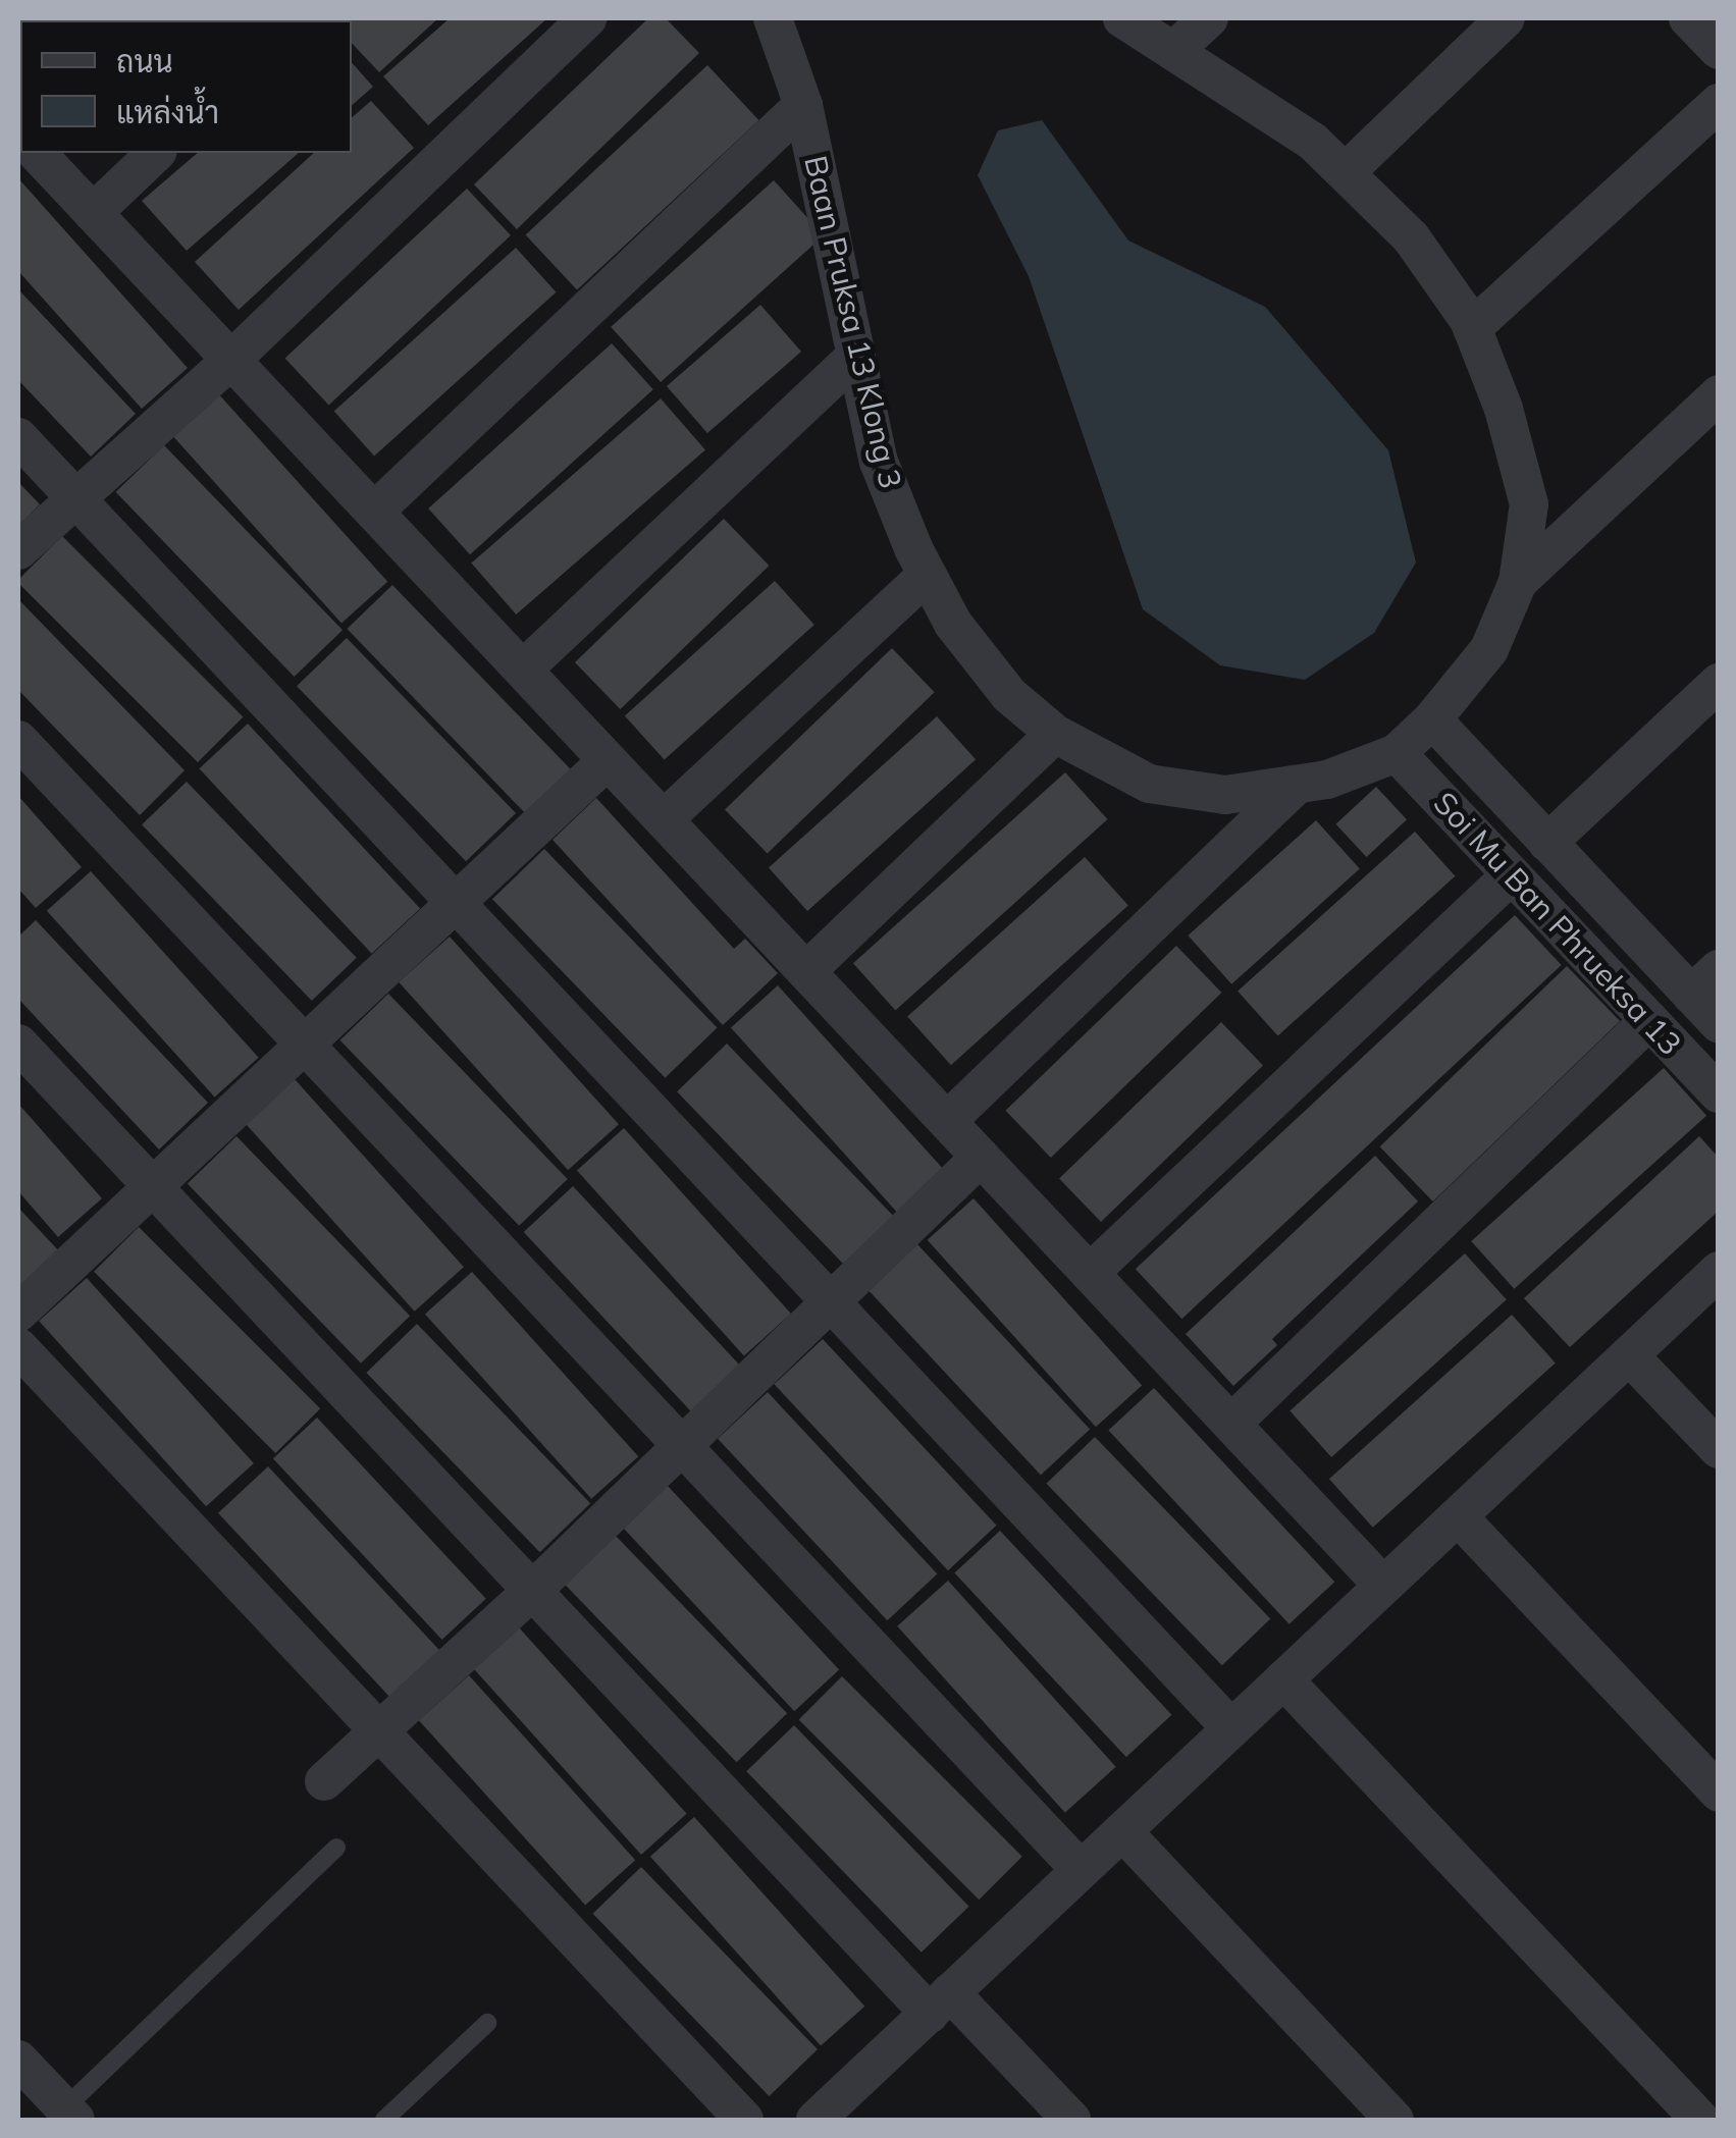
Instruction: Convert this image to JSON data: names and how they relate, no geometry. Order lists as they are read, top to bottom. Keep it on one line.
{"streets":{"street":["Baan Pruksa 13 Klong 3","Soi Mu Ban Phrueksa 13"]},"crossings":[["Baan Pruksa 13 Klong 3","Soi Mu Ban Phrueksa 13"]],"legend":["ถนน","แหล่งน้ำ"]}
